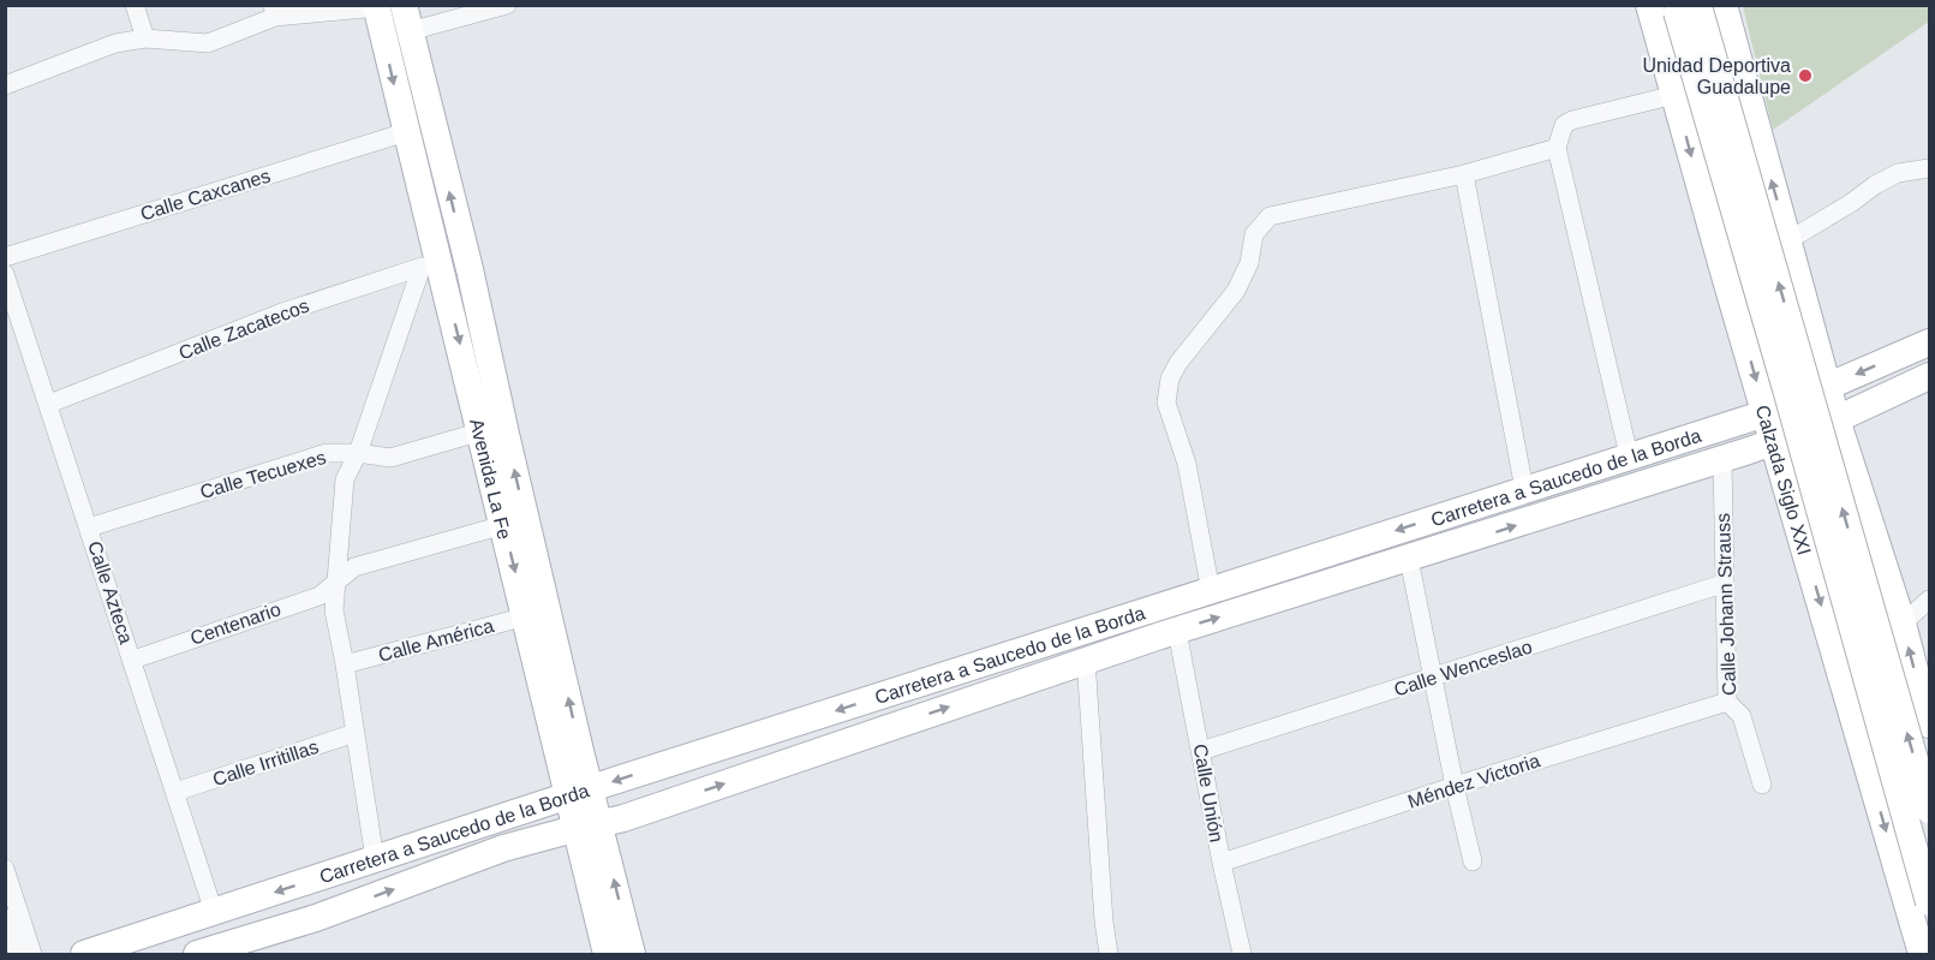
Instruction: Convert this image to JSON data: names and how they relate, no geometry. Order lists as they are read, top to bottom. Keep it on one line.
{"streets":{"street":["Calle Caxcanes","Calle Zacatecos","Calle Tecuexes","Carretera a Saucedo de la Borda","Avenida La Fe","Calzada Siglo XXI","Calle Azteca","Calle Johann Strauss","Centenario","Calle América","Calle Wenceslao","Calle Irritillas","Méndez Victoria","Calle Unión"]},"crossings":[["Calle Caxcanes","Avenida La Fe"],["Calle Zacatecos","Avenida La Fe"],["Calle Zacatecos","Calle Azteca"],["Calle Tecuexes","Avenida La Fe"],["Calle Tecuexes","Calle Azteca"],["Carretera a Saucedo de la Borda","Avenida La Fe"],["Carretera a Saucedo de la Borda","Calzada Siglo XXI"],["Carretera a Saucedo de la Borda","Calle Azteca"],["Carretera a Saucedo de la Borda","Calle Johann Strauss"],["Carretera a Saucedo de la Borda","Calle Unión"],["Avenida La Fe","Centenario"],["Avenida La Fe","Calle América"],["Calle Azteca","Centenario"],["Calle Azteca","Calle Irritillas"],["Calle Johann Strauss","Calle Wenceslao"],["Calle Johann Strauss","Méndez Victoria"],["Calle Wenceslao","Calle Unión"],["Méndez Victoria","Calle Unión"]],"places":["Unidad Deportiva Guadalupe"]}
